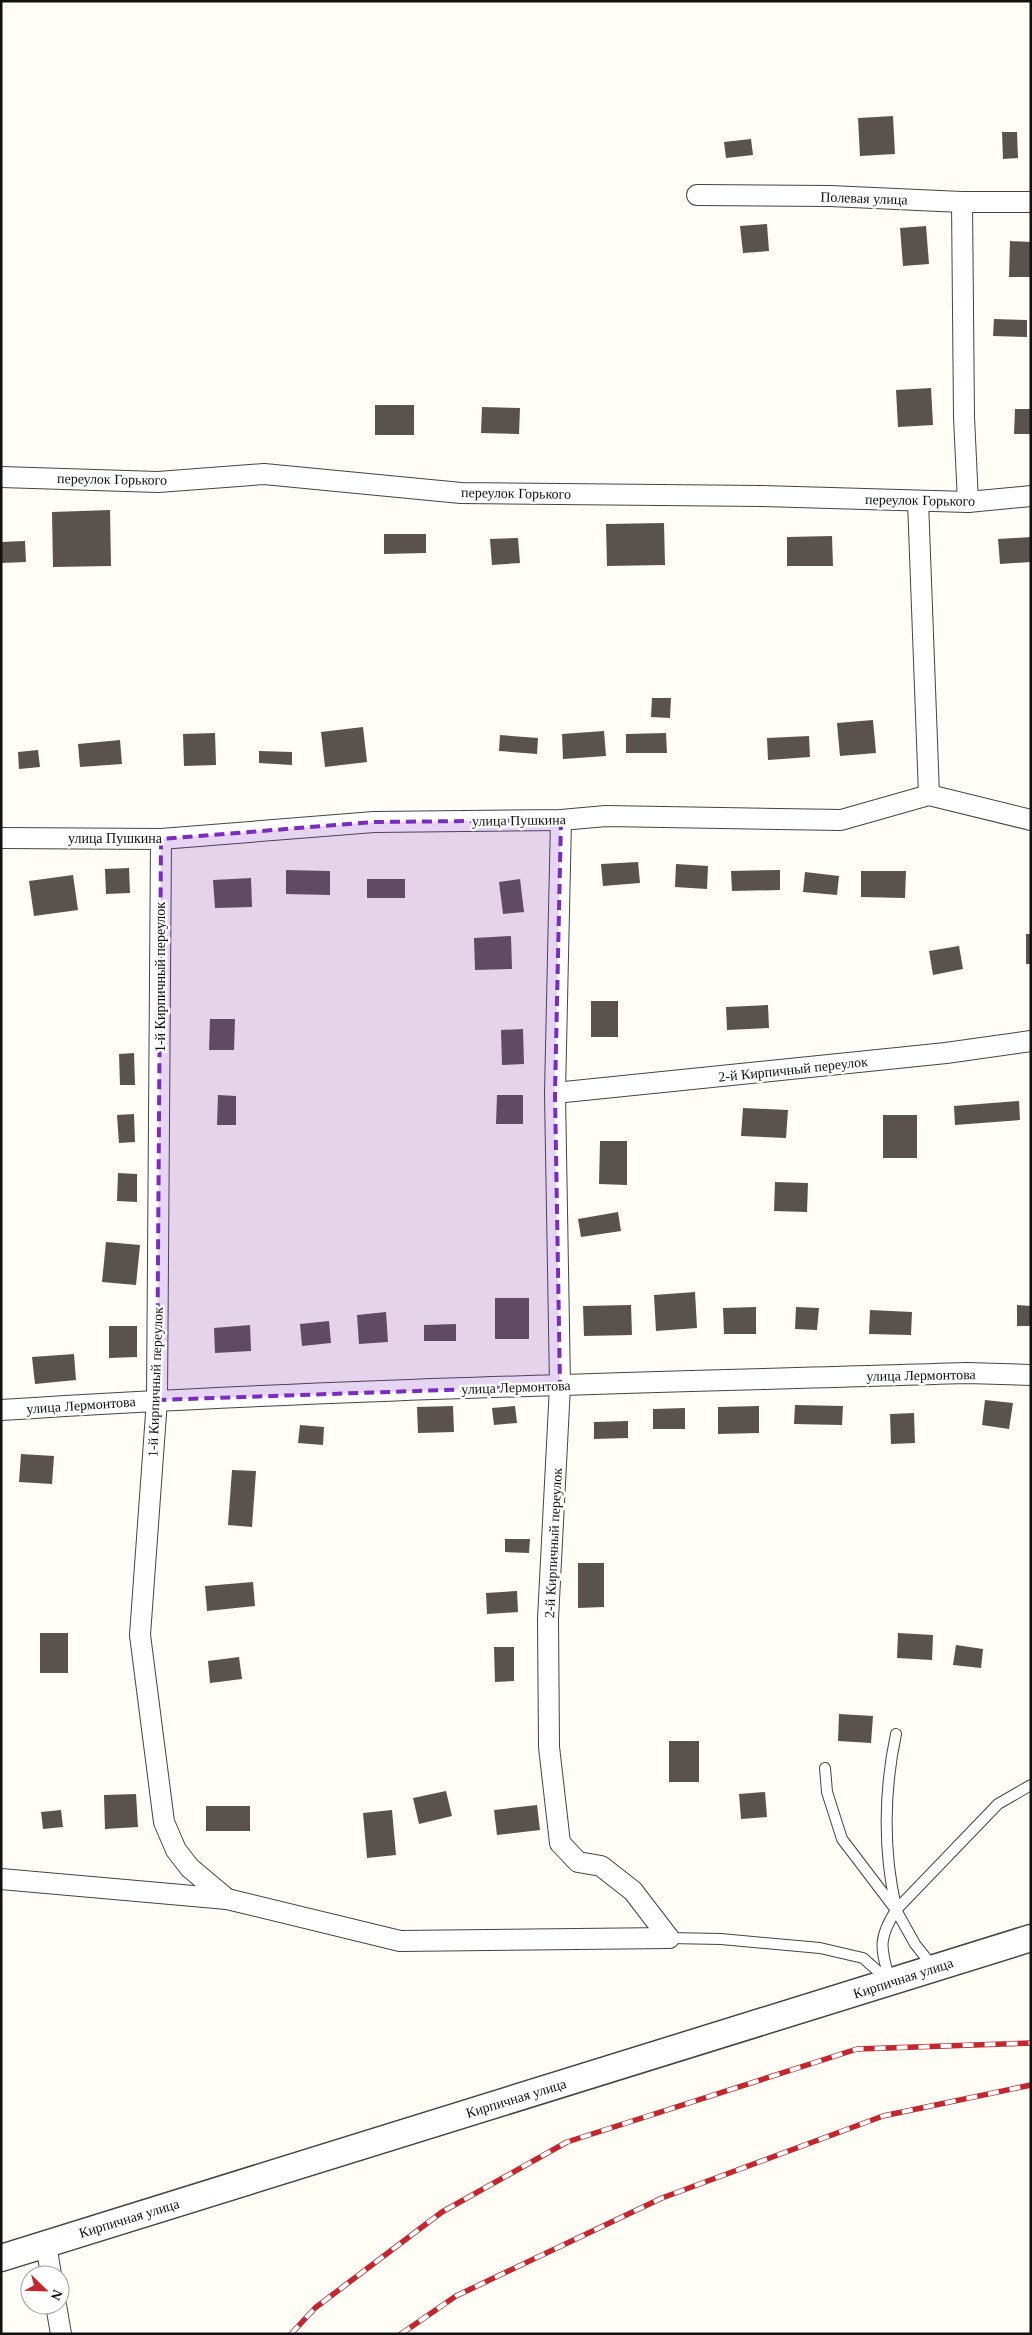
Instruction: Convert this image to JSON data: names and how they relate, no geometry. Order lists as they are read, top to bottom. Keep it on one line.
{"streets":{"street":["Полевая улица","переулок Горького","улица Пушкина","1-й Кирпичный переулок","2-й Кирпичный переулок","улица Лермонтова","Кирпичная улица"]},"crossings":[["улица Пушкина","1-й Кирпичный переулок"],["улица Пушкина","2-й Кирпичный переулок"],["1-й Кирпичный переулок","улица Лермонтова"],["2-й Кирпичный переулок","улица Лермонтова"]],"north":"bottom right"}
